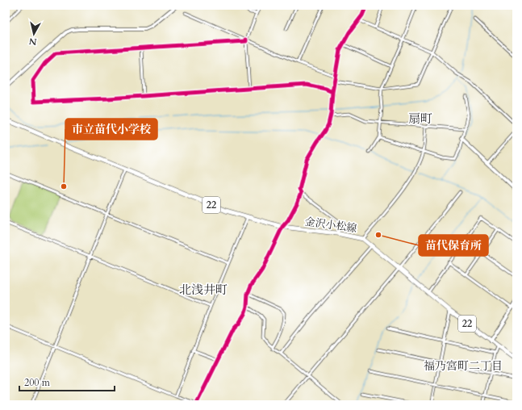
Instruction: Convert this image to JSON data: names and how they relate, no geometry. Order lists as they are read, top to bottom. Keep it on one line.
{"streets":{"main road":["22","金沢小松線"]},"districts":["扇町","北浅井町","福乃宮町二丁目"],"places":["市立苗代小学校","苗代保育所"],"scale_bar":"200 m","north":"bottom"}
